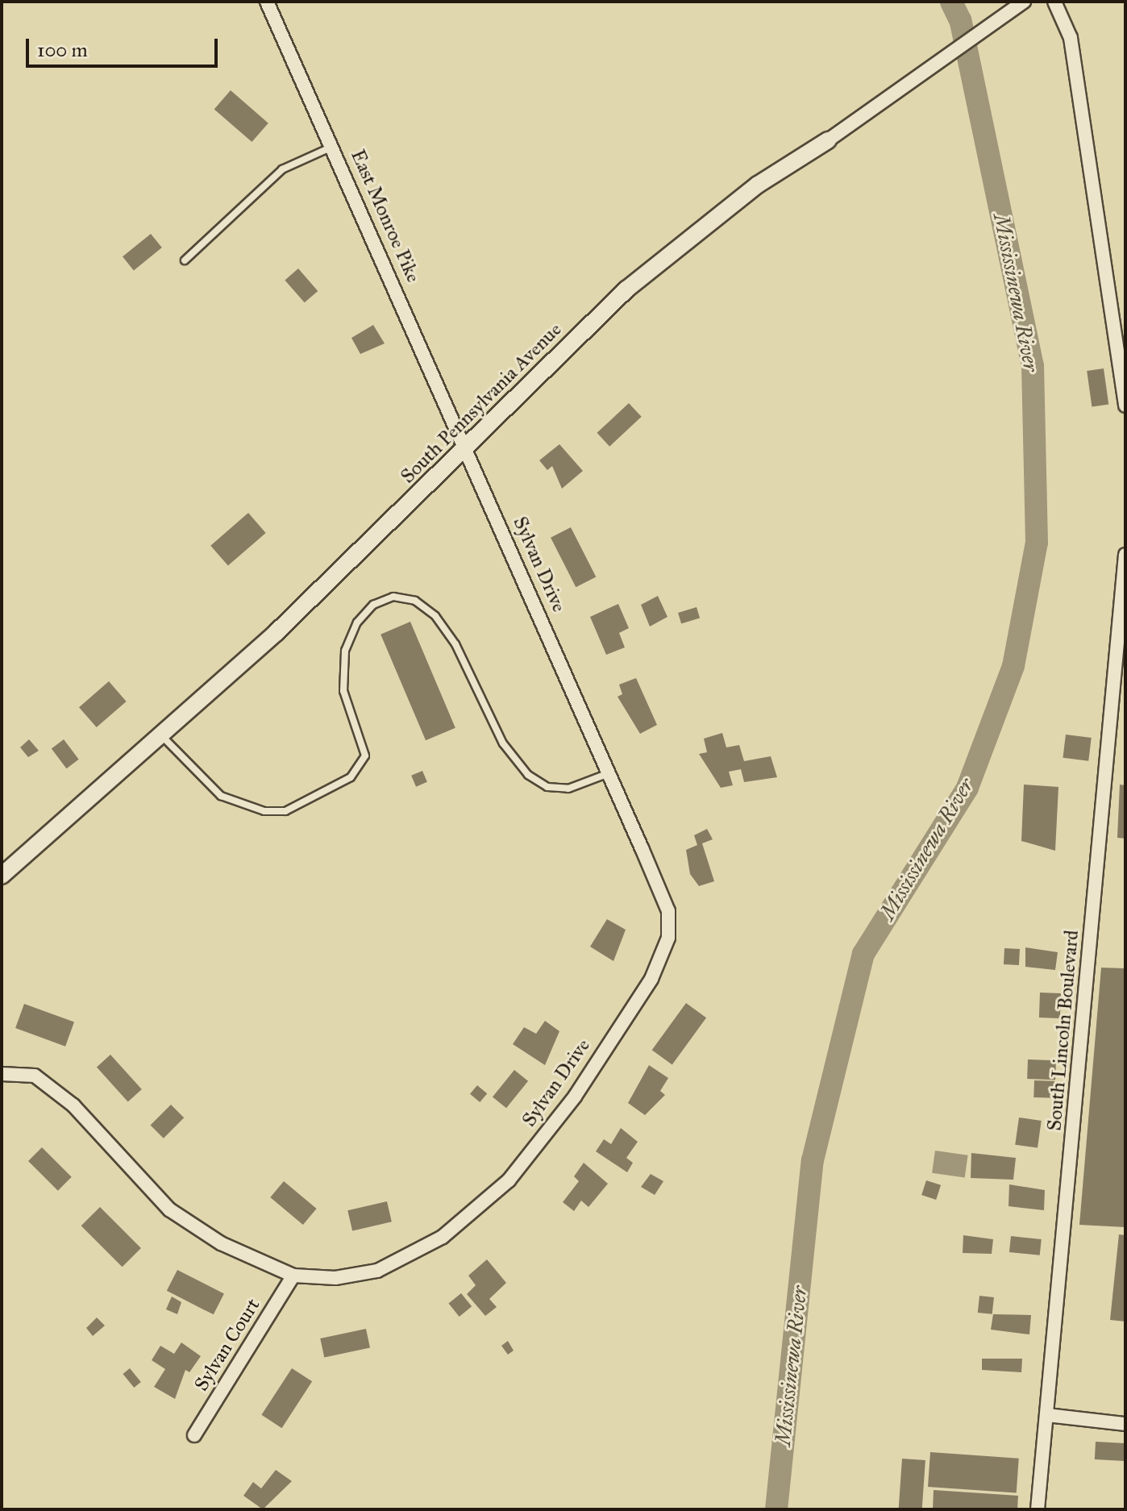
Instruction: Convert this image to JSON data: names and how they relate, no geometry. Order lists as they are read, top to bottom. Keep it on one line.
{"streets":{"street":["East Monroe Pike","South Pennsylvania Avenue","Sylvan Drive","South Lincoln Boulevard","Sylvan Court"]},"crossings":[["East Monroe Pike","South Pennsylvania Avenue"],["East Monroe Pike","Sylvan Drive"],["South Pennsylvania Avenue","Sylvan Drive"],["Sylvan Drive","Sylvan Court"]],"water":["Mississinewa River"],"scale_bar":"100 m"}
